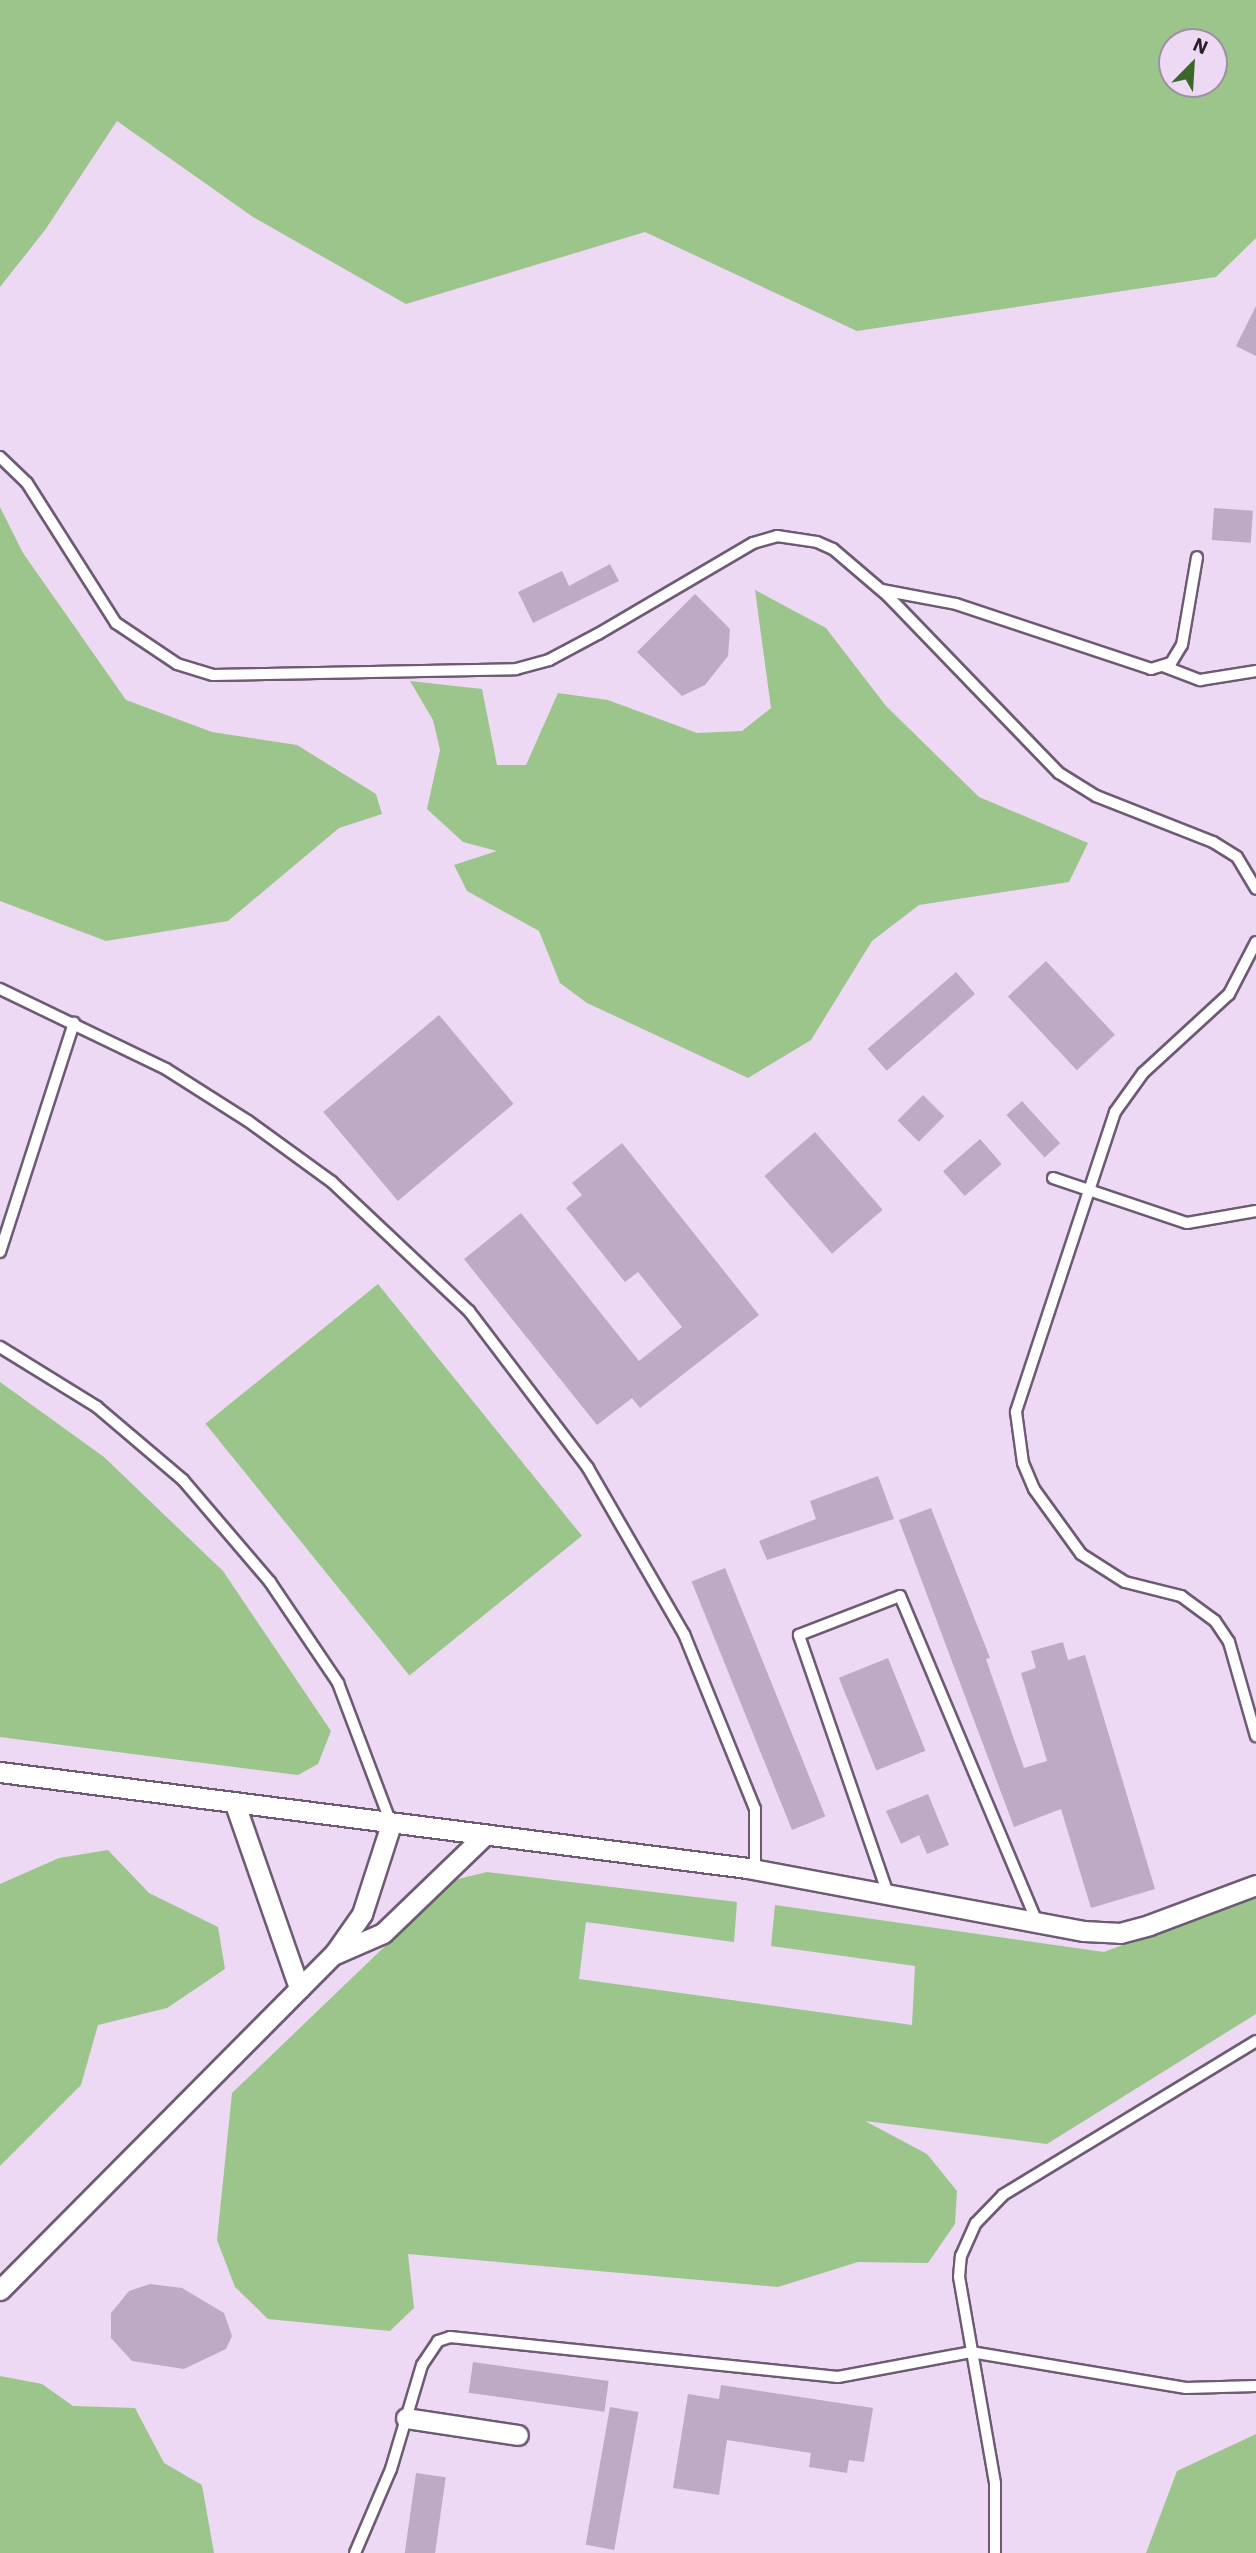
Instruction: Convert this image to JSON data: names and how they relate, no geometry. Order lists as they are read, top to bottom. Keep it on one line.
{"north":"top right"}
